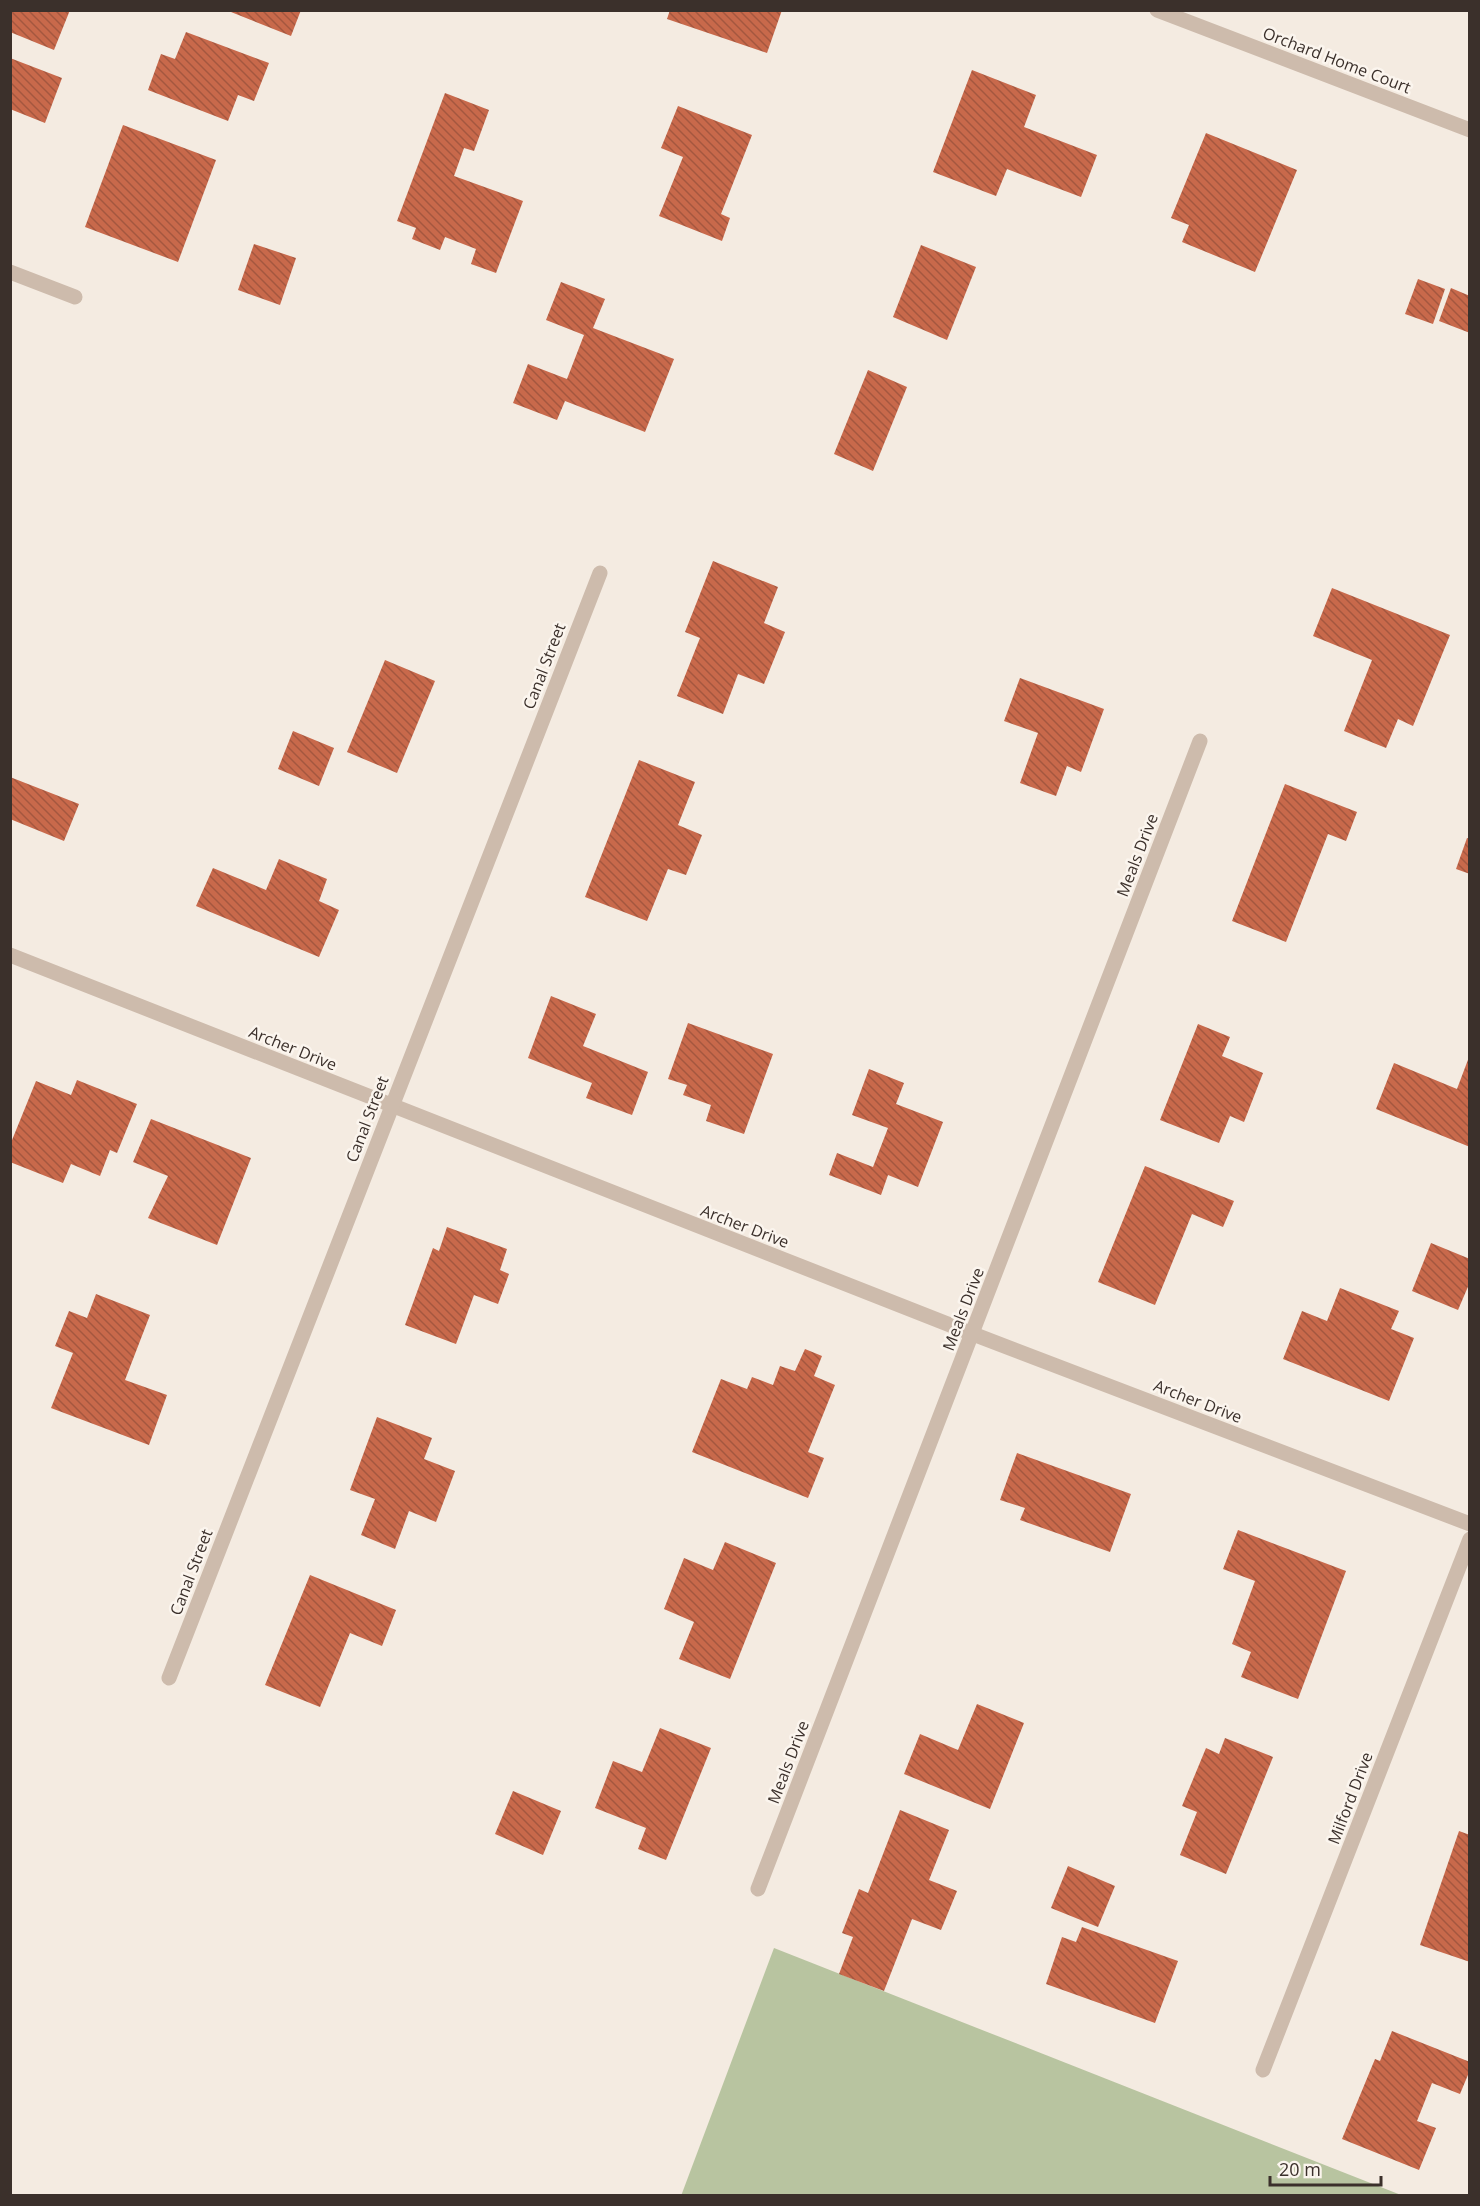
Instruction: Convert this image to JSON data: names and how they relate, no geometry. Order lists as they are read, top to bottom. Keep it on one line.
{"streets":{"street":["Orchard Home Court","Canal Street","Meals Drive","Archer Drive","Milford Drive"]},"crossings":[["Canal Street","Archer Drive"],["Meals Drive","Archer Drive"]],"scale_bar":"20 m"}
